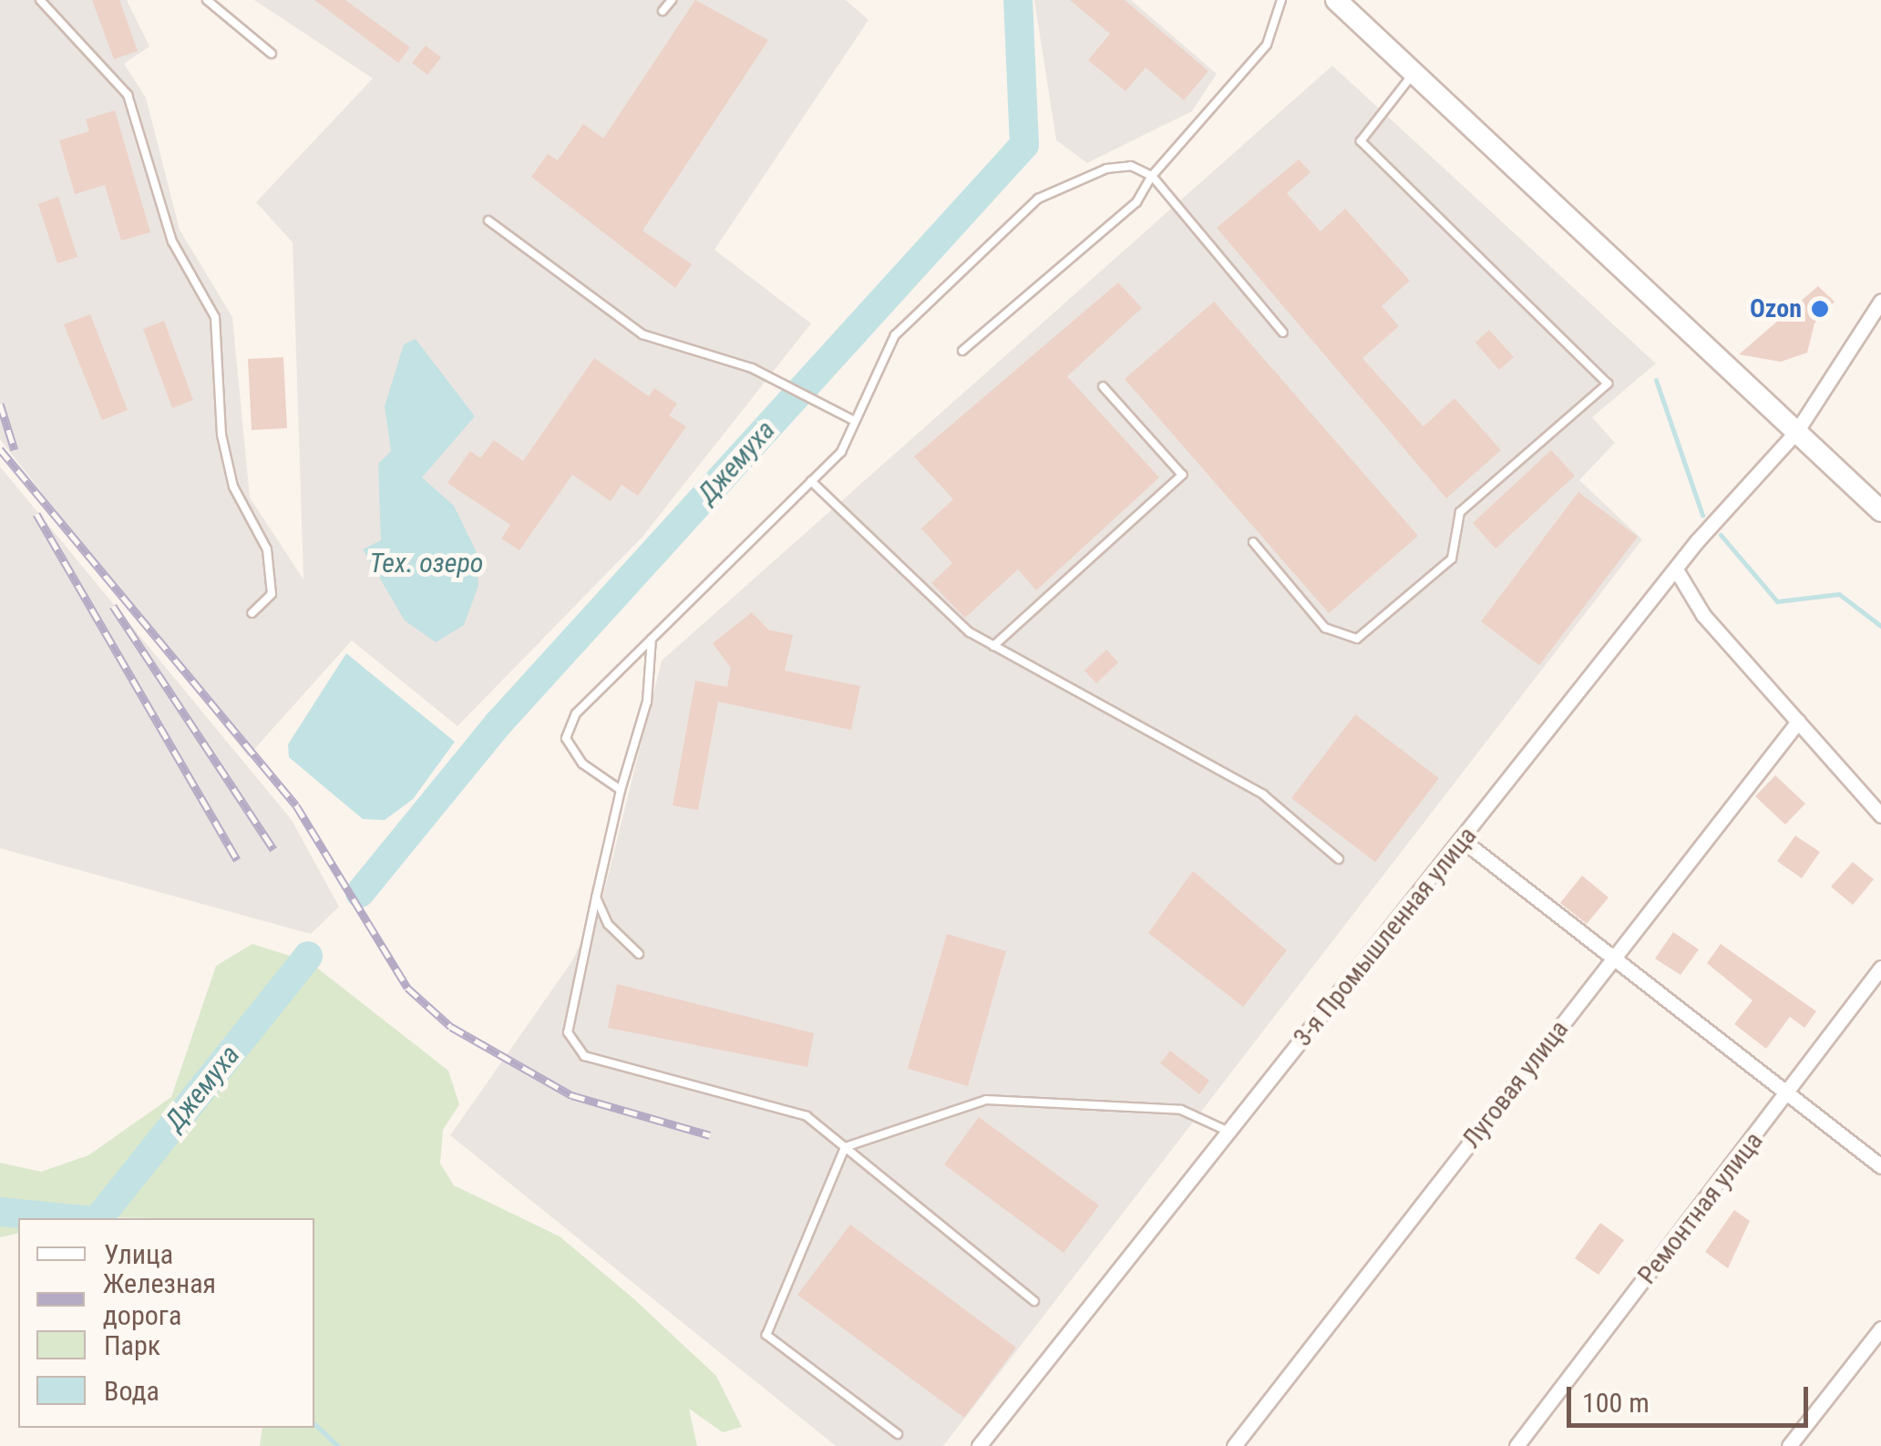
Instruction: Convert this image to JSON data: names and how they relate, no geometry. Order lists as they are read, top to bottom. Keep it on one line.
{"streets":{"street":["3-я Промышленная улица","Луговая улица","Ремонтная улица"]},"water":["Джемуха","Тех. озеро"],"places":["Ozon"],"legend":["Улица","Железная дорога","Парк","Вода"],"scale_bar":"100 m"}
